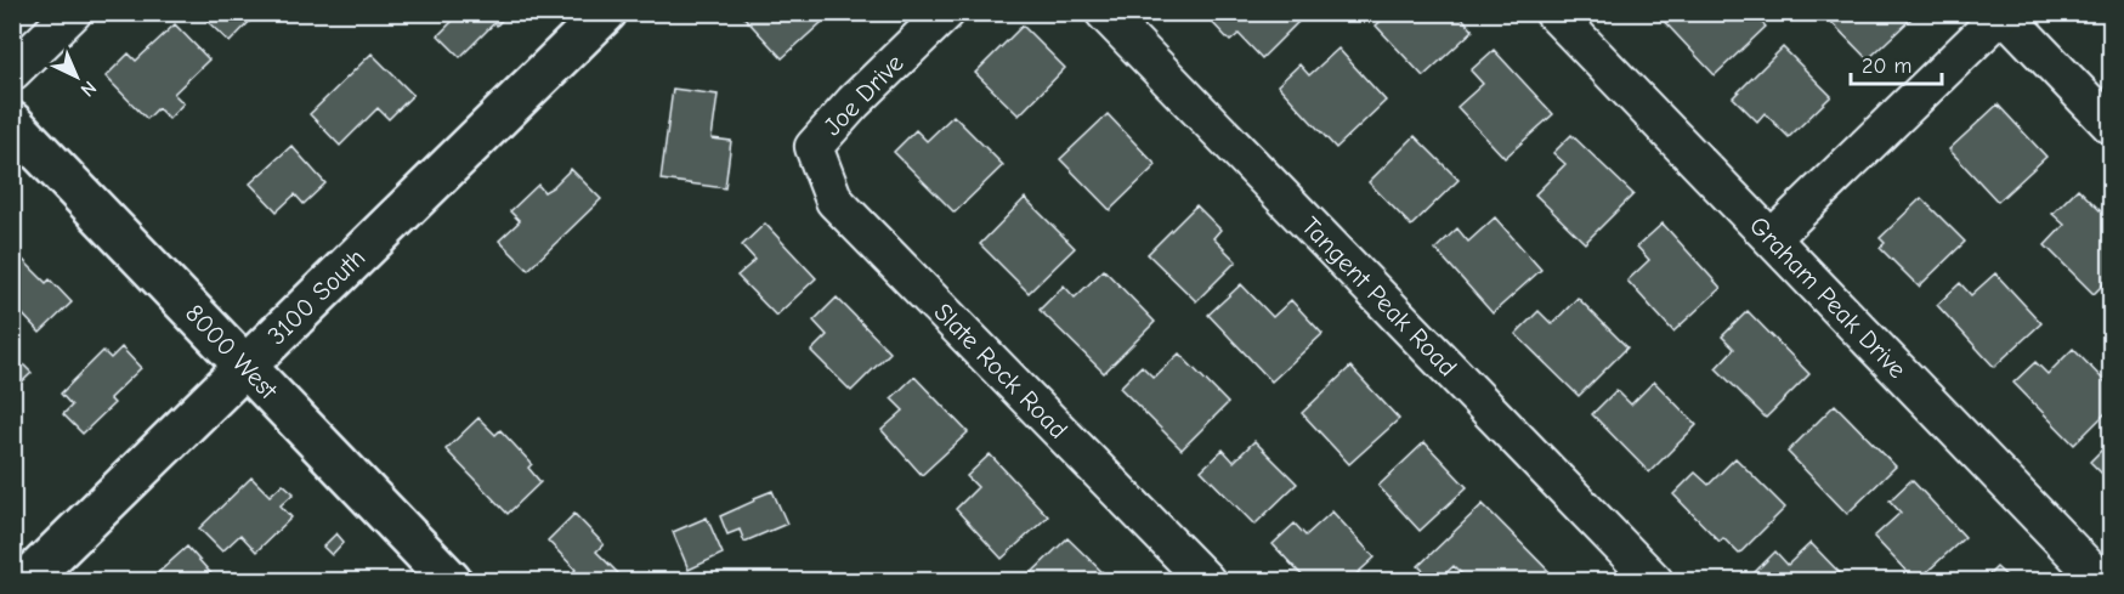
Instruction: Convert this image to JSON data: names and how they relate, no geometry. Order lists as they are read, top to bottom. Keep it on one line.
{"streets":{"street":["Joe Drive","Tangent Peak Road","Graham Peak Drive","3100 South","8000 West","Slate Rock Road"]},"crossings":[["Joe Drive","Slate Rock Road"],["3100 South","8000 West"]],"scale_bar":"20 m","north":"bottom right"}
